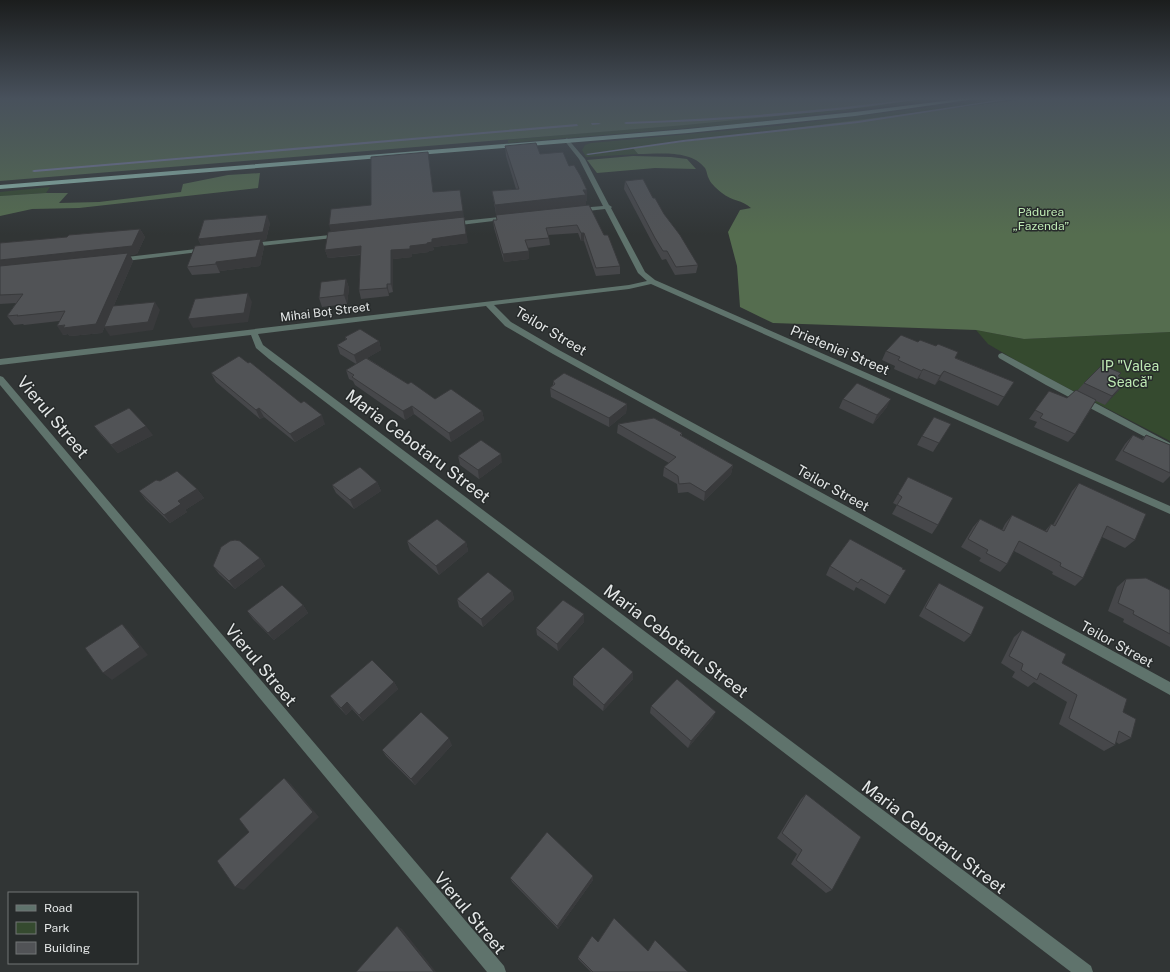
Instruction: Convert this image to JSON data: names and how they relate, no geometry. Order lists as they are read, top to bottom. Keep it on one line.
{"streets":{"street":["Mihai Boț Street","Teilor Street","Prieteniei Street","Vierul Street","Maria Cebotaru Street"]},"crossings":[["Mihai Boț Street","Teilor Street"],["Mihai Boț Street","Prieteniei Street"],["Mihai Boț Street","Maria Cebotaru Street"]],"parks":["Pădurea „Fazenda”","IP \"Valea Seacă\""],"legend":["Road","Park","Building"]}
